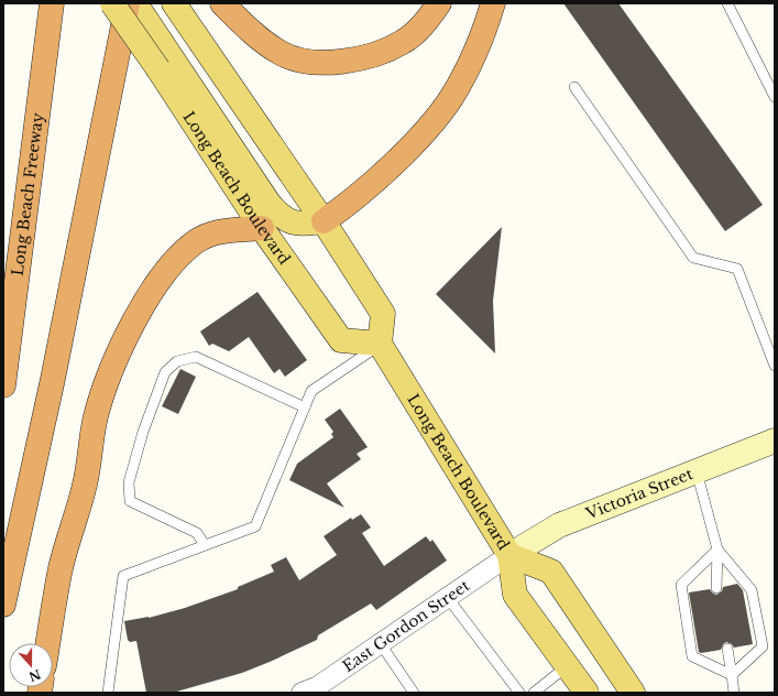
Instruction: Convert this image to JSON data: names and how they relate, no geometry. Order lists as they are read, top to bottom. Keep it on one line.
{"streets":{"highway":["Long Beach Freeway"],"main road":["Long Beach Boulevard"],"street":["Victoria Street","East Gordon Street"]},"crossings":[["Long Beach Boulevard","Victoria Street"],["Long Beach Boulevard","East Gordon Street"],["Victoria Street","East Gordon Street"]],"north":"bottom"}
